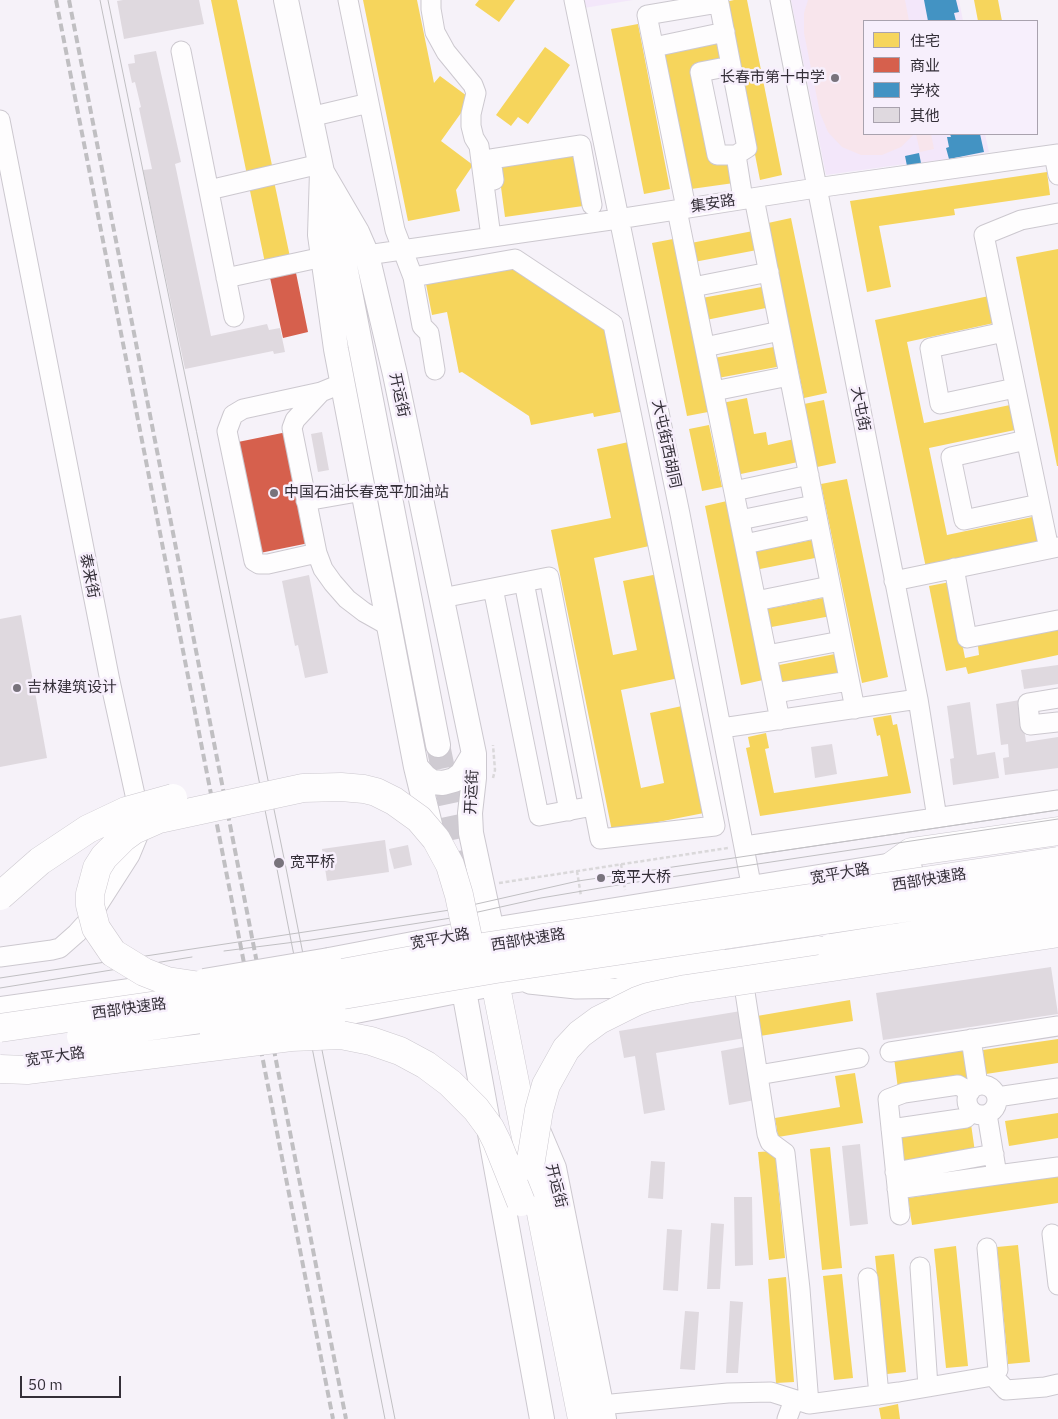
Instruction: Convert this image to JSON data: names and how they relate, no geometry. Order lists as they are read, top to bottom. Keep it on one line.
{"streets":{"highway":["西部快速路"],"main road":["开运街","宽平大路"],"street":["集安路","大屯街","大屯街西胡同","泰来街"]},"crossings":[["集安路","开运街"],["集安路","大屯街"],["集安路","大屯街西胡同"],["开运街","宽平大路"],["大屯街西胡同","宽平大路"]],"places":["长春市第十中学","中国石油长春宽平加油站","吉林建筑设计","宽平桥","宽平大桥"],"legend":["住宅","商业","学校","其他"],"scale_bar":"50 m"}
